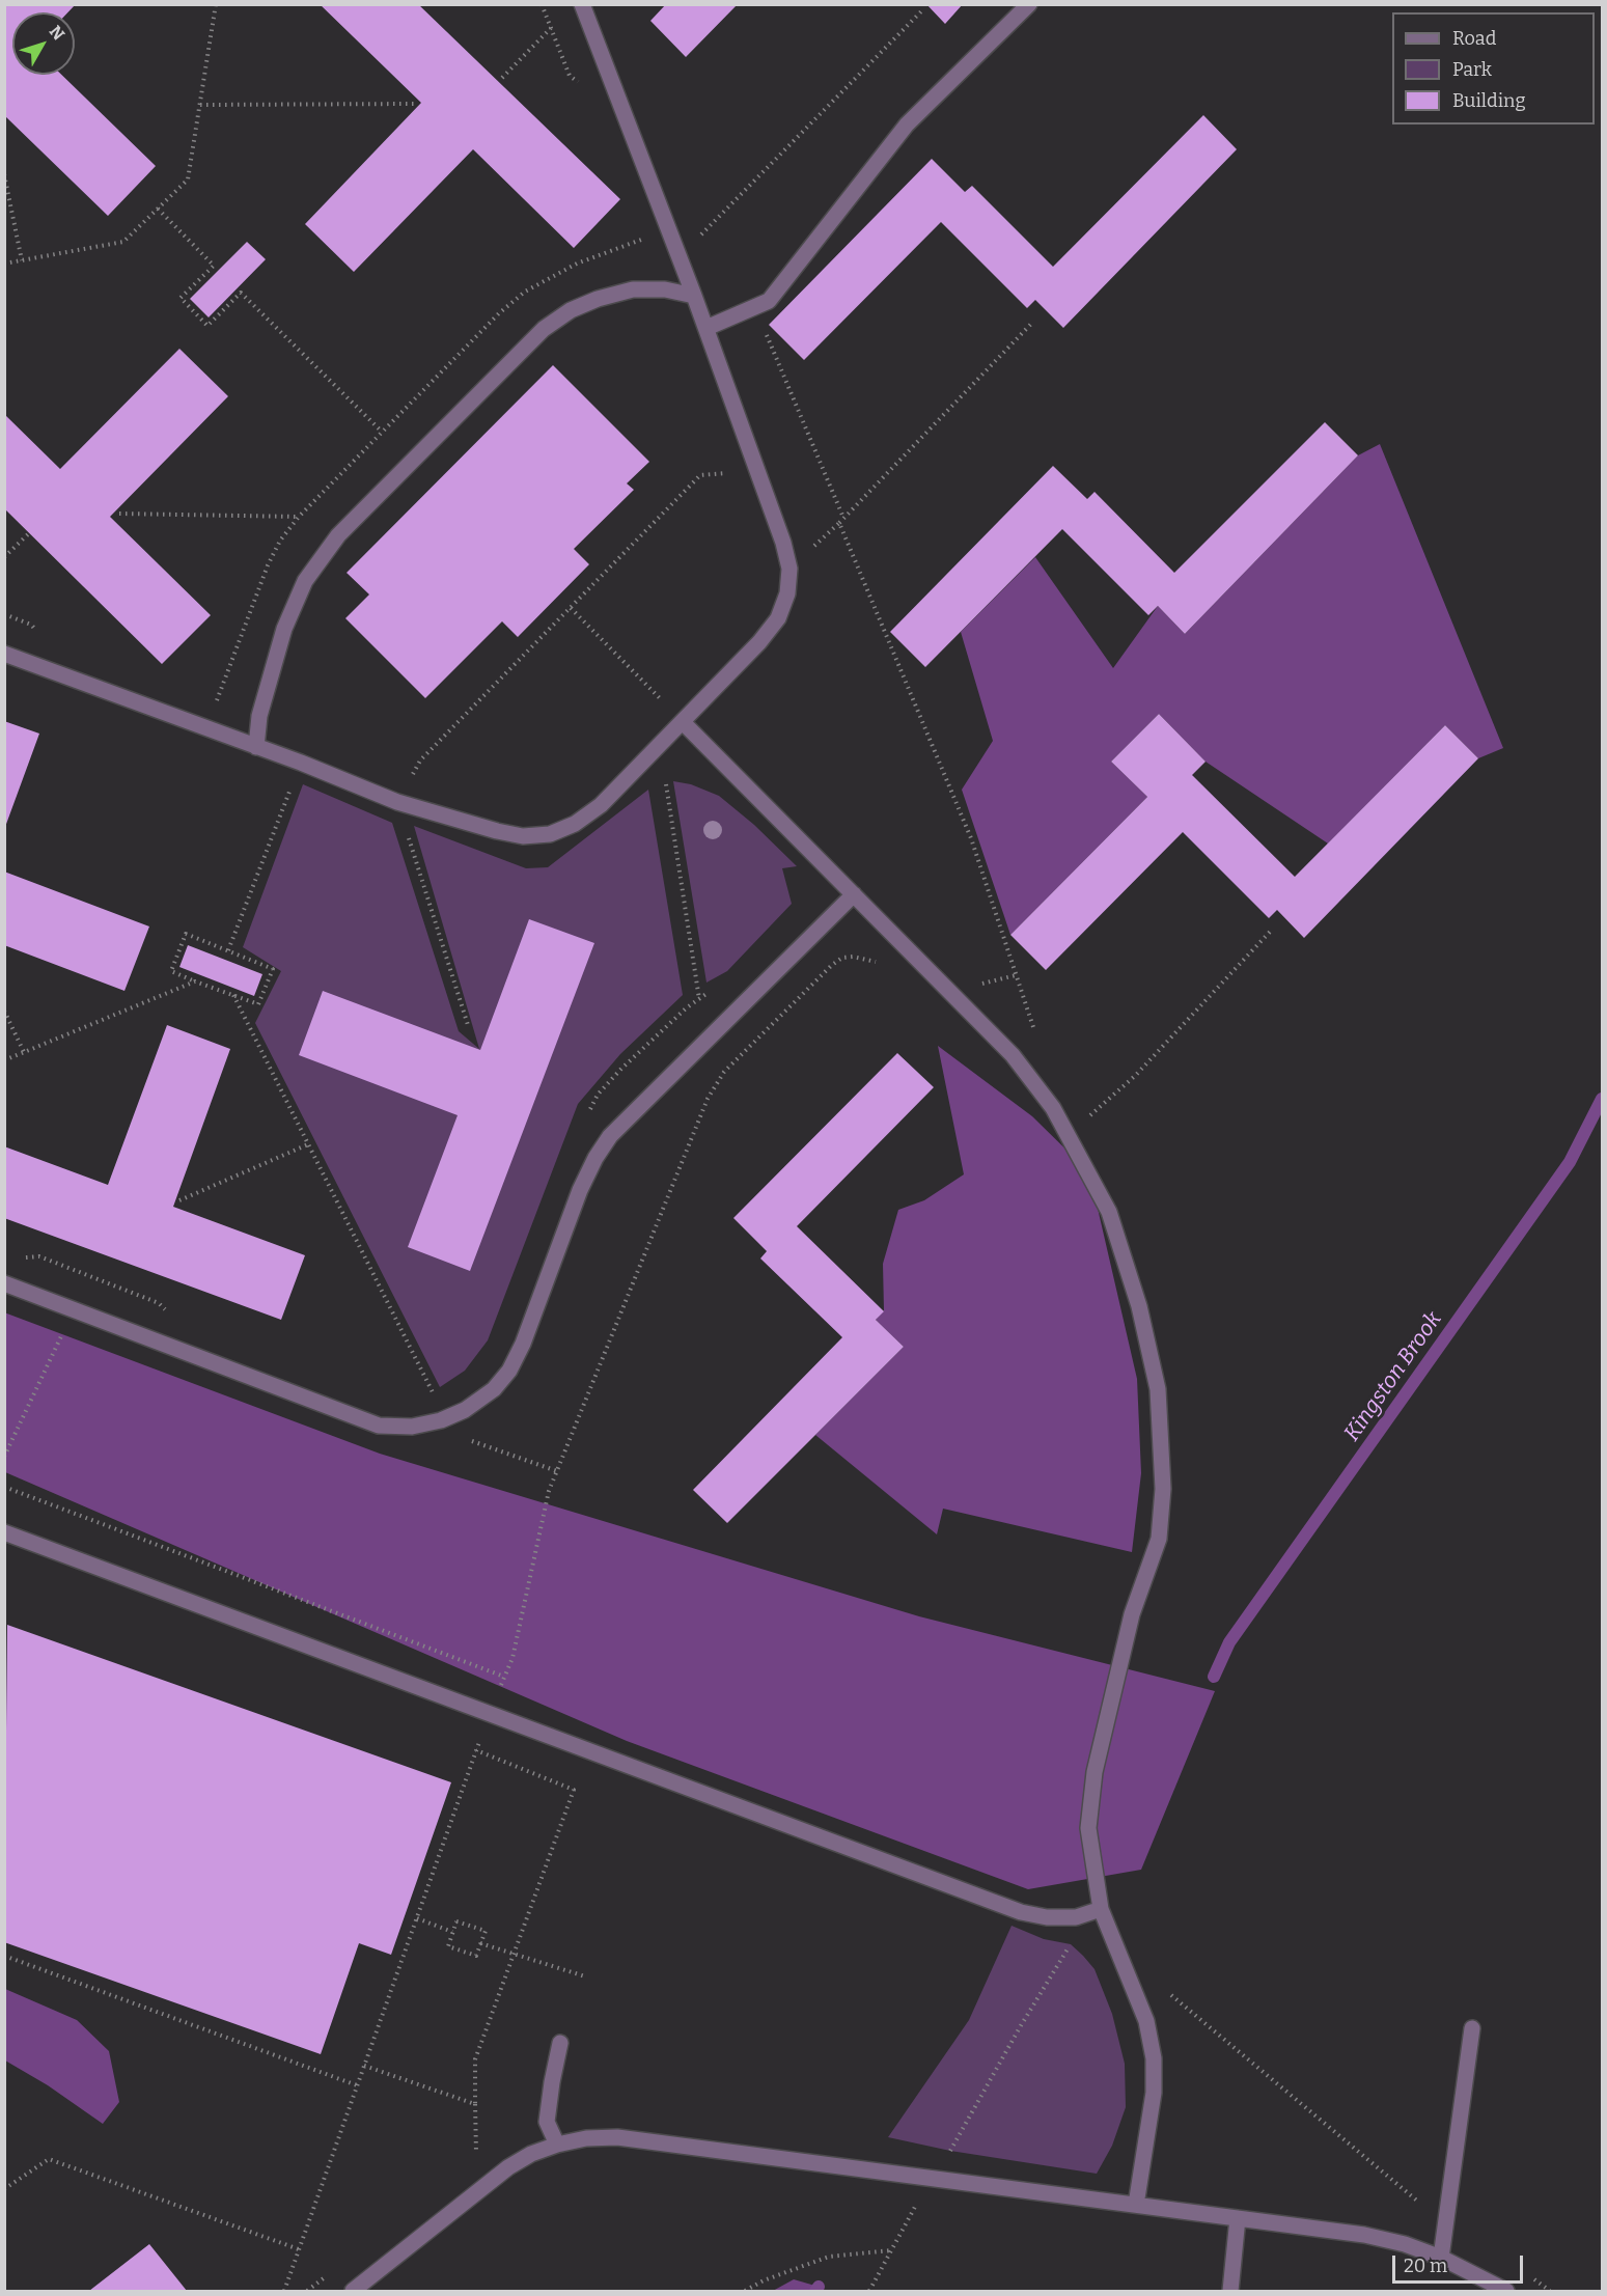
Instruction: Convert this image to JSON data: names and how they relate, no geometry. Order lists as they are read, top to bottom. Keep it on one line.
{"water":["Kingston Brook"],"legend":["Road","Park","Building"],"scale_bar":"20 m","north":"top right"}
